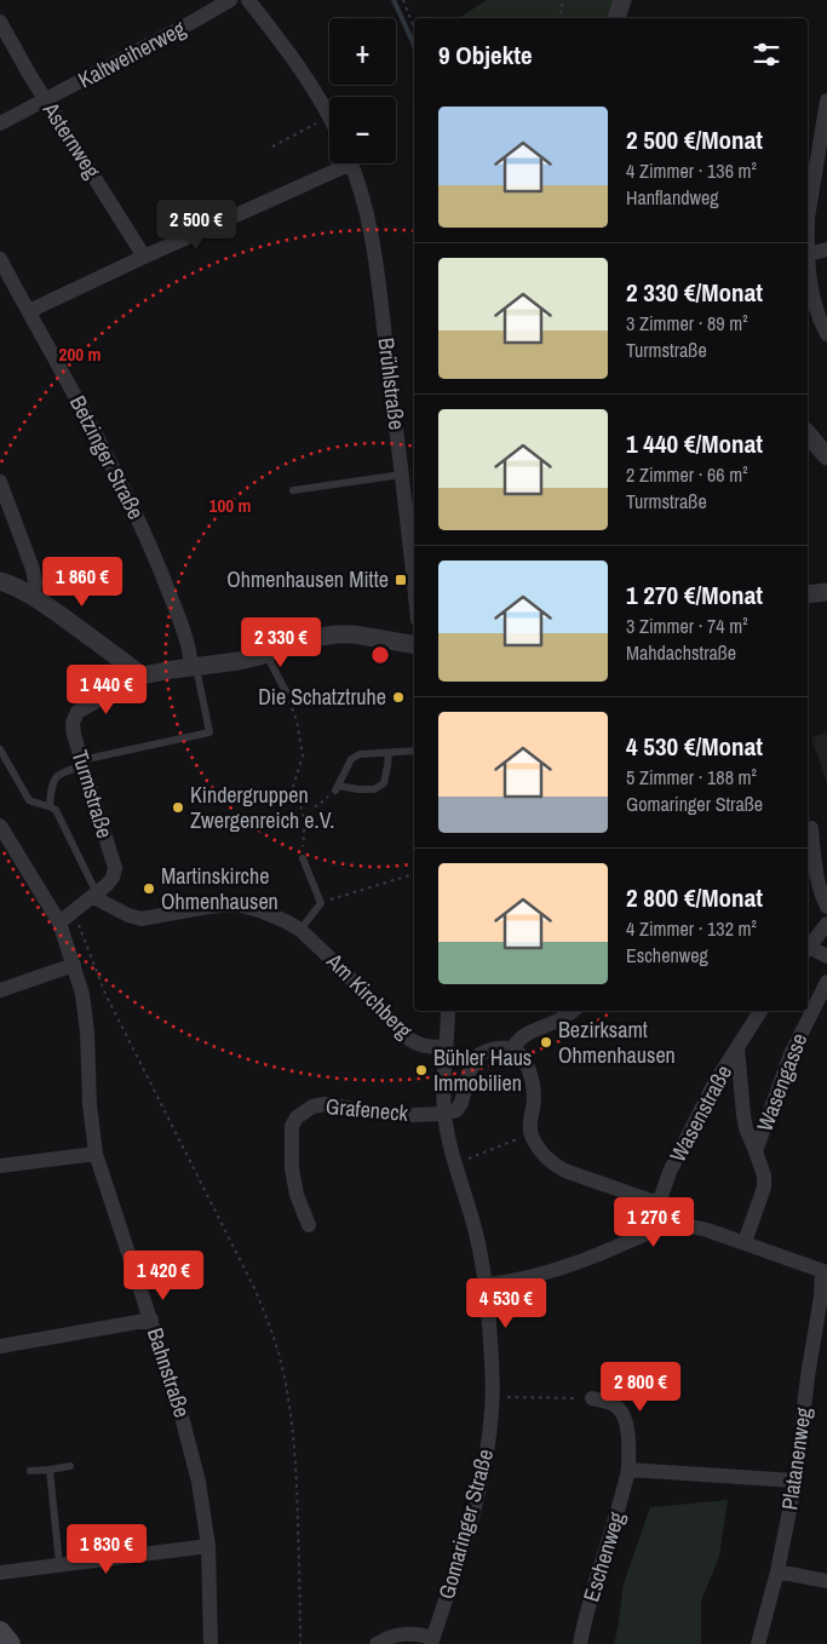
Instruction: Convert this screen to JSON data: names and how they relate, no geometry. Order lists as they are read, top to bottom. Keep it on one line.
{"streets":{"street":["Kaltweiherweg","Asternweg","Brühlstraße","Betzinger Straße","Turmstraße","Am Kirchberg","Wasengasse","Grafeneck","Wasenstraße","Bahnstraße","Platanenweg","Gomaringer Straße","Eschenweg"]},"crossings":[["Kaltweiherweg","Asternweg"],["Betzinger Straße","Turmstraße"],["Turmstraße","Am Kirchberg"],["Am Kirchberg","Gomaringer Straße"],["Wasengasse","Wasenstraße"],["Grafeneck","Gomaringer Straße"]],"places":{"transit":["Ohmenhausen Mitte"],"other":["Die Schatztruhe","Kindergruppen Zwergenreich e.V.","Martinskirche Ohmenhausen","Bezirksamt Ohmenhausen","Bühler Haus Immobilien"]},"page":{"map_buttons":["+","−"],"heading":"9 Objekte","list":[{"name":"2 500 €/Monat","note":"4 Zimmer · 136 m² · Hanflandweg"},{"name":"2 330 €/Monat","note":"3 Zimmer · 89 m² · Turmstraße"},{"name":"1 440 €/Monat","note":"2 Zimmer · 66 m² · Turmstraße"},{"name":"1 270 €/Monat","note":"3 Zimmer · 74 m² · Mahdachstraße"},{"name":"4 530 €/Monat","note":"5 Zimmer · 188 m² · Gomaringer Straße"},{"name":"2 800 €/Monat","note":"4 Zimmer · 132 m² · Eschenweg"}],"price":["2 500 €","1 860 €","2 330 €","1 440 €","1 270 €","1 420 €","4 530 €","2 800 €","1 830 €"]},"rings":["200 m","100 m"]}
